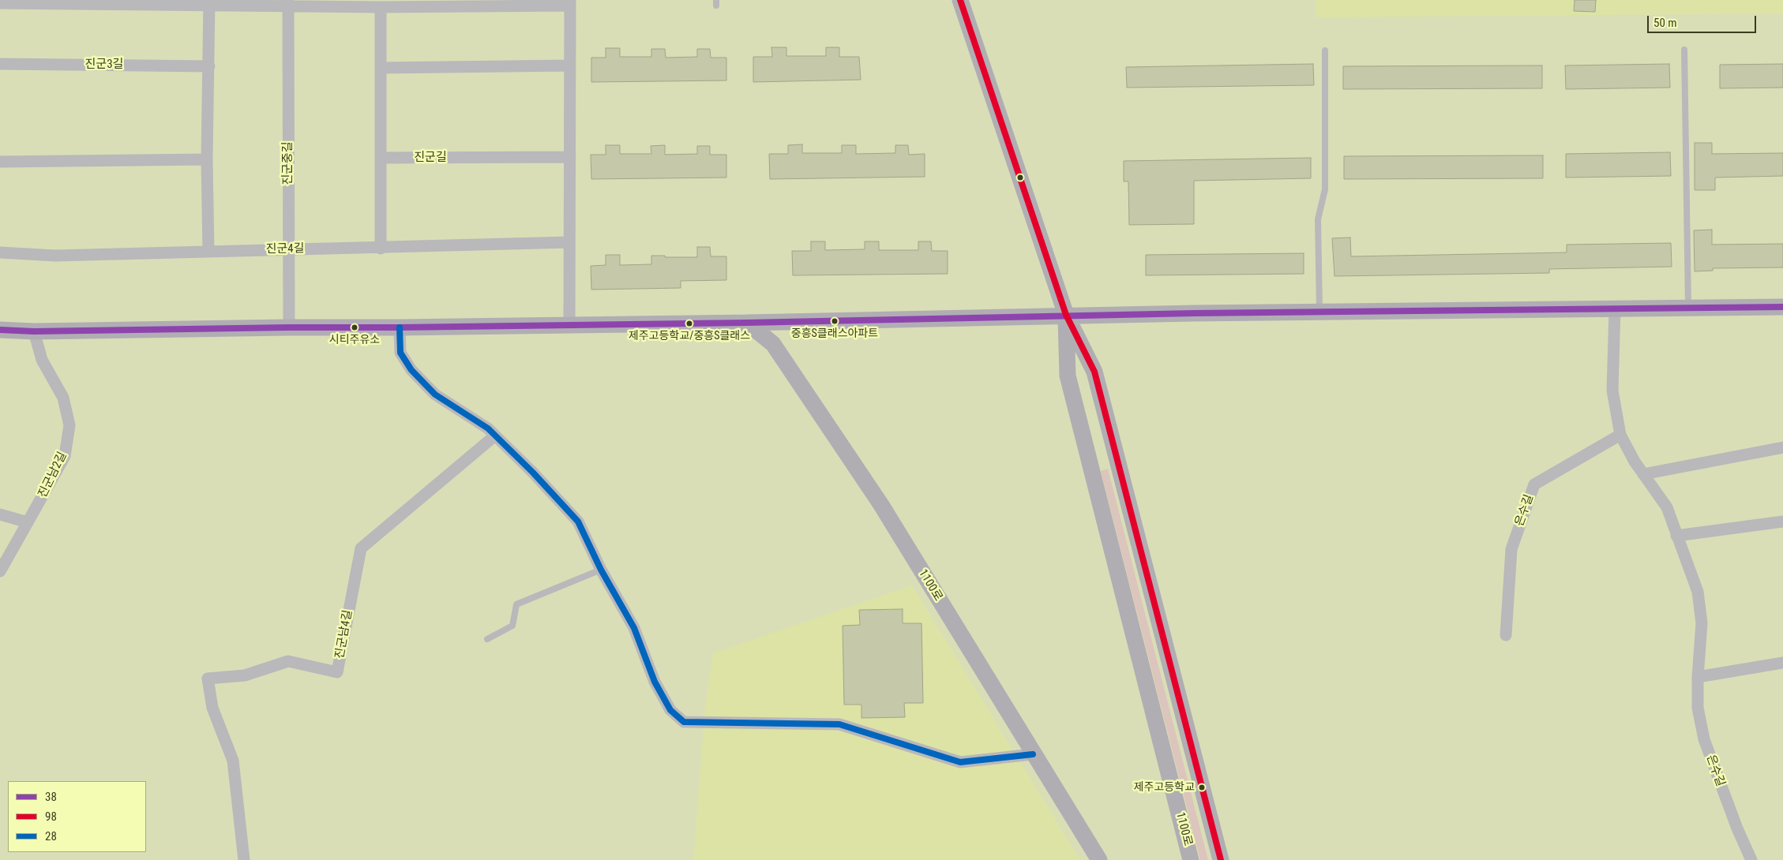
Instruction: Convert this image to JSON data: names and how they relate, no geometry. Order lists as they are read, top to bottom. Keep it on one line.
{"streets":{"main road":["1100로"],"street":["진군3길","진군길","진군중길","진군4길","진군남2길","은수길","진군남4길"]},"crossings":[["진군중길","진군4길"]],"places":["중흥S클래스아파트","제주고등학교/중흥S클래스","시티주유소","제주고등학교"],"lines":["transit line 98","transit line 38","transit line 28"],"legend":["38","98","28"],"scale_bar":"50 m"}
